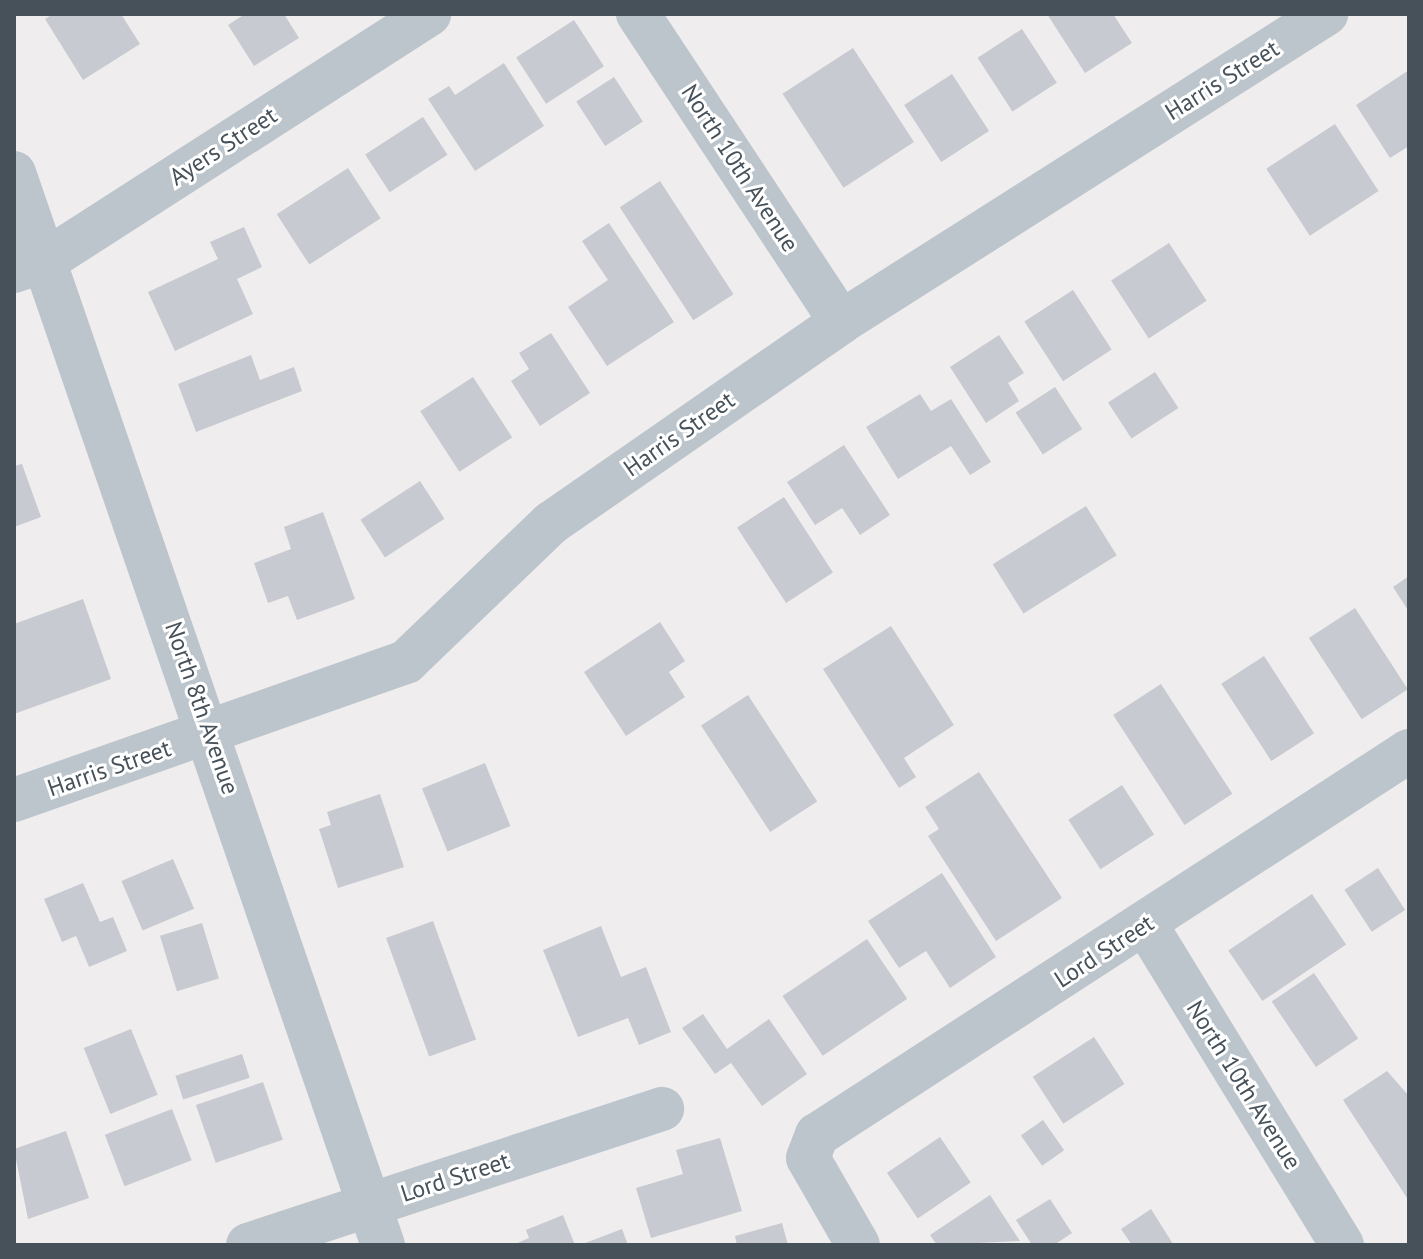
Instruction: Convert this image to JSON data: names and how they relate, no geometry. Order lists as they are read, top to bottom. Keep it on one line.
{"streets":{"street":["Harris Street","Ayers Street","North 10th Avenue","North 8th Avenue","Lord Street"]},"crossings":[["Harris Street","North 10th Avenue"],["Harris Street","North 8th Avenue"],["Ayers Street","North 8th Avenue"],["North 10th Avenue","Lord Street"],["North 8th Avenue","Lord Street"]]}
